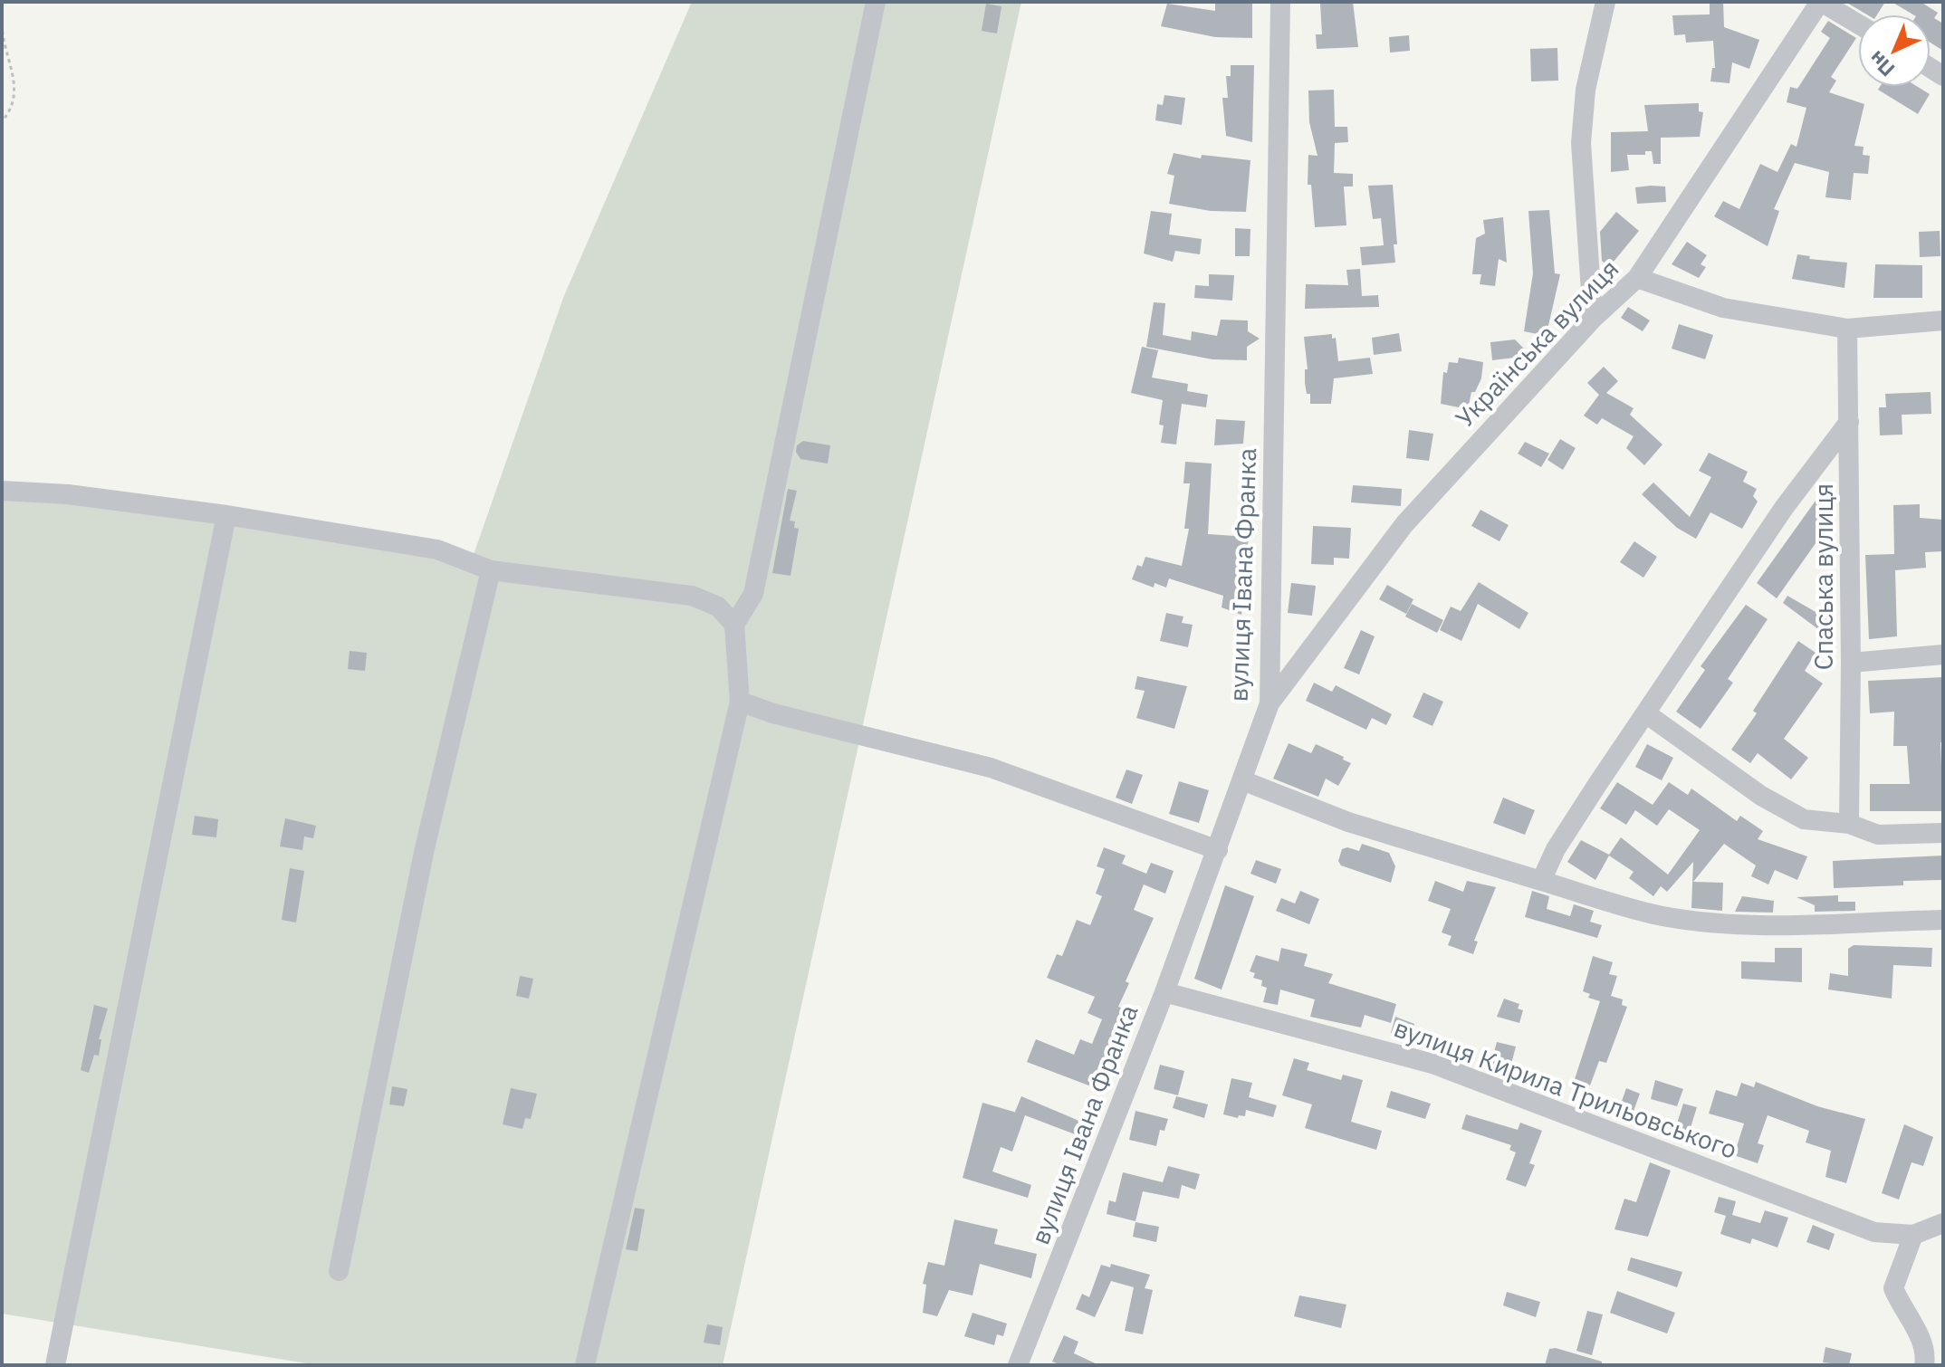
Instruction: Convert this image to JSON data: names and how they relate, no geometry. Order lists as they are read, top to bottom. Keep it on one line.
{"streets":{"street":["Українська вулиця","вулиця Івана Франка","Спаська вулиця","вулиця Кирила Трильовського"]},"crossings":[["Українська вулиця","вулиця Івана Франка"],["вулиця Івана Франка","вулиця Кирила Трильовського"]],"north":"bottom left"}
